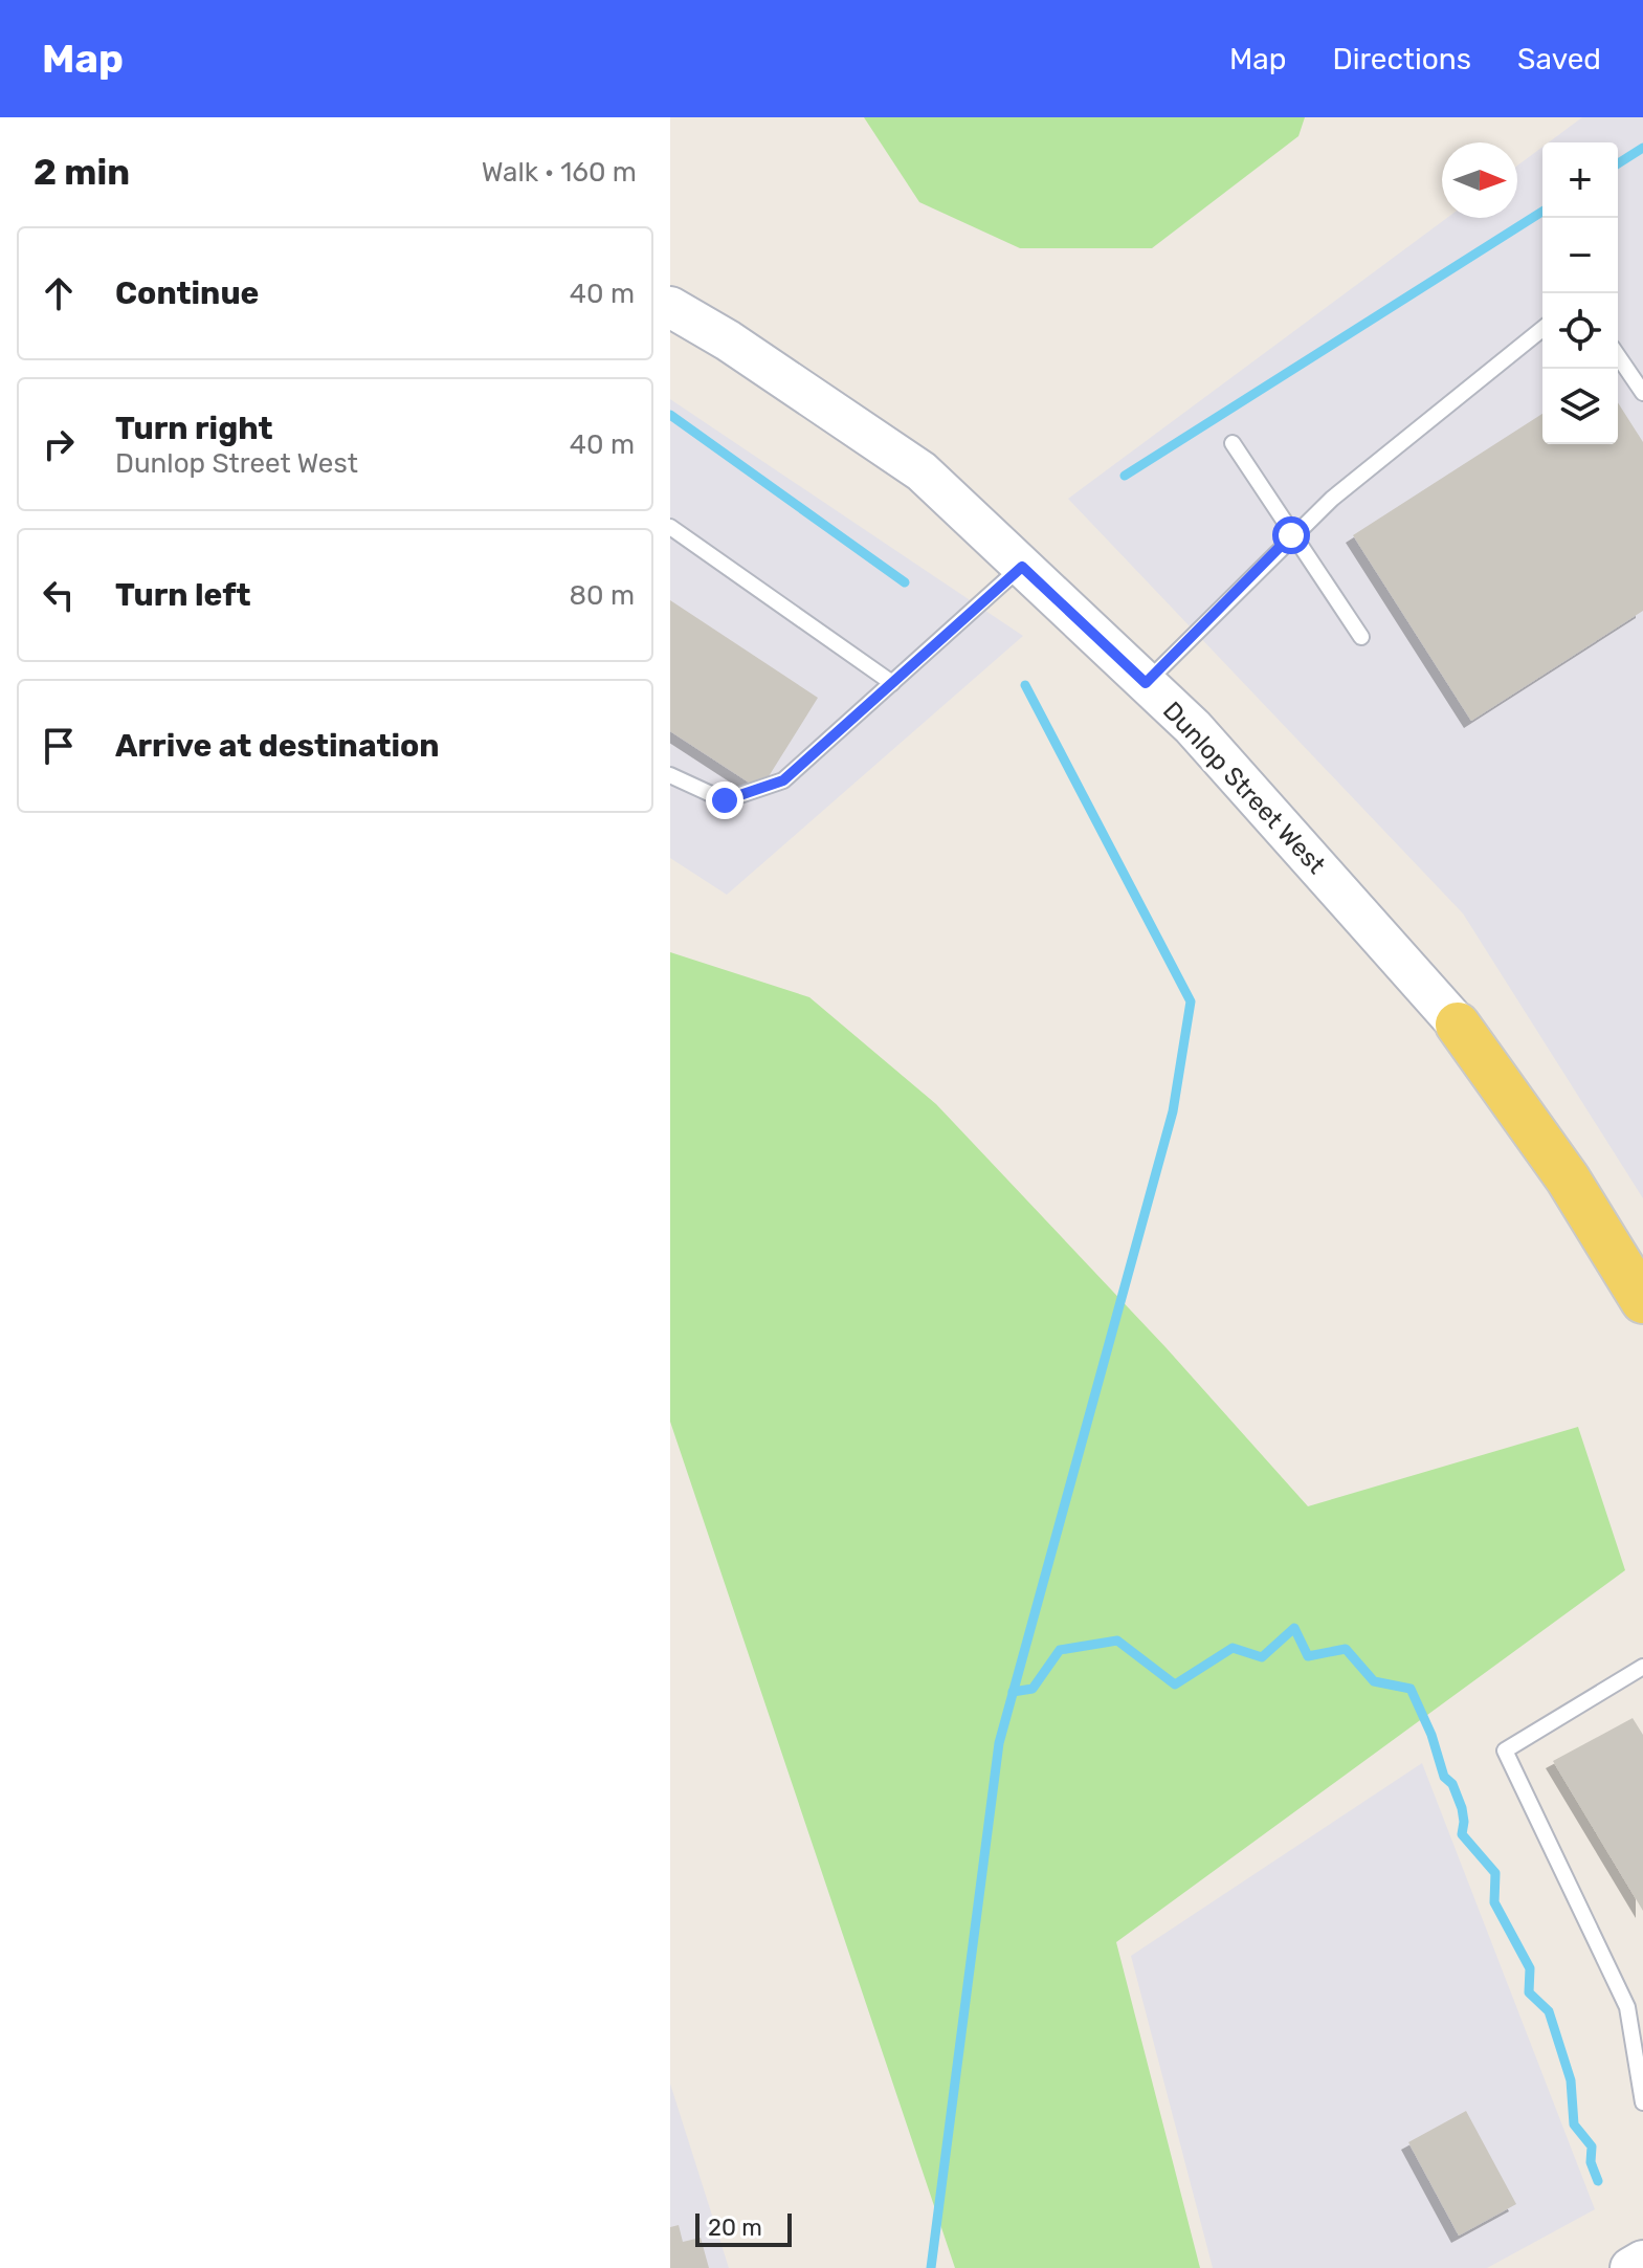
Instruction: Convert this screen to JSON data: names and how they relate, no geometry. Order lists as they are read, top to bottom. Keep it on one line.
{"streets":{"main road":["Dunlop Street West"]},"scale_bar":"20 m","north":"right","page":{"header":"Map","nav":["Map","Directions","Saved"],"heading":["2 min","Walk · 160 m"],"map_buttons":["+","−"],"list":[["Continue","40 m"],["Turn right","Dunlop Street West","40 m"],["Turn left","80 m"],"Arrive at destination"],"scale":"20 m"}}
